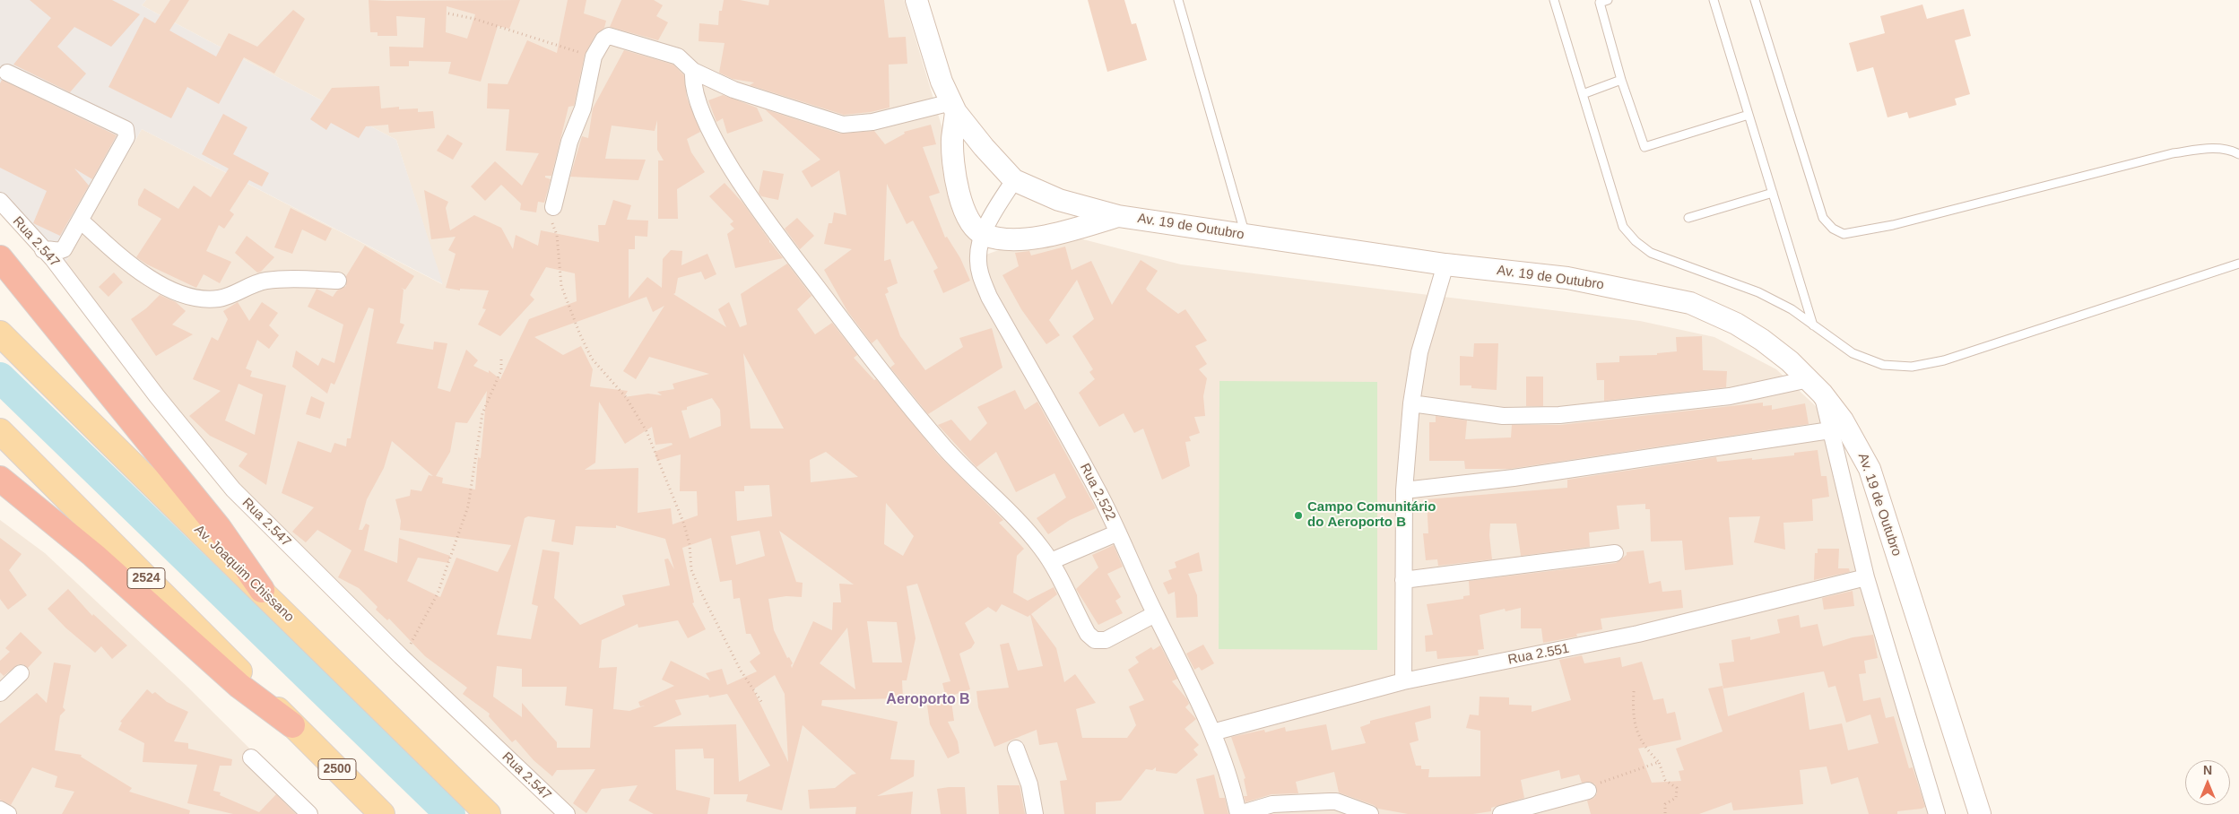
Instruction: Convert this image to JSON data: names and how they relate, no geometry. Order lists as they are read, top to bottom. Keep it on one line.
{"streets":{"main road":["Av. Joaquim Chissano","2524","2500"],"street":["Av. 19 de Outubro","Rua 2.547","Rua 2.522","Rua 2.551"]},"crossings":[["Av. 19 de Outubro","Rua 2.522"],["Rua 2.522","Rua 2.551"],["2524","2500"]],"districts":["Aeroporto B"],"places":["Campo Comunitário do Aeroporto B"],"north":"top"}
